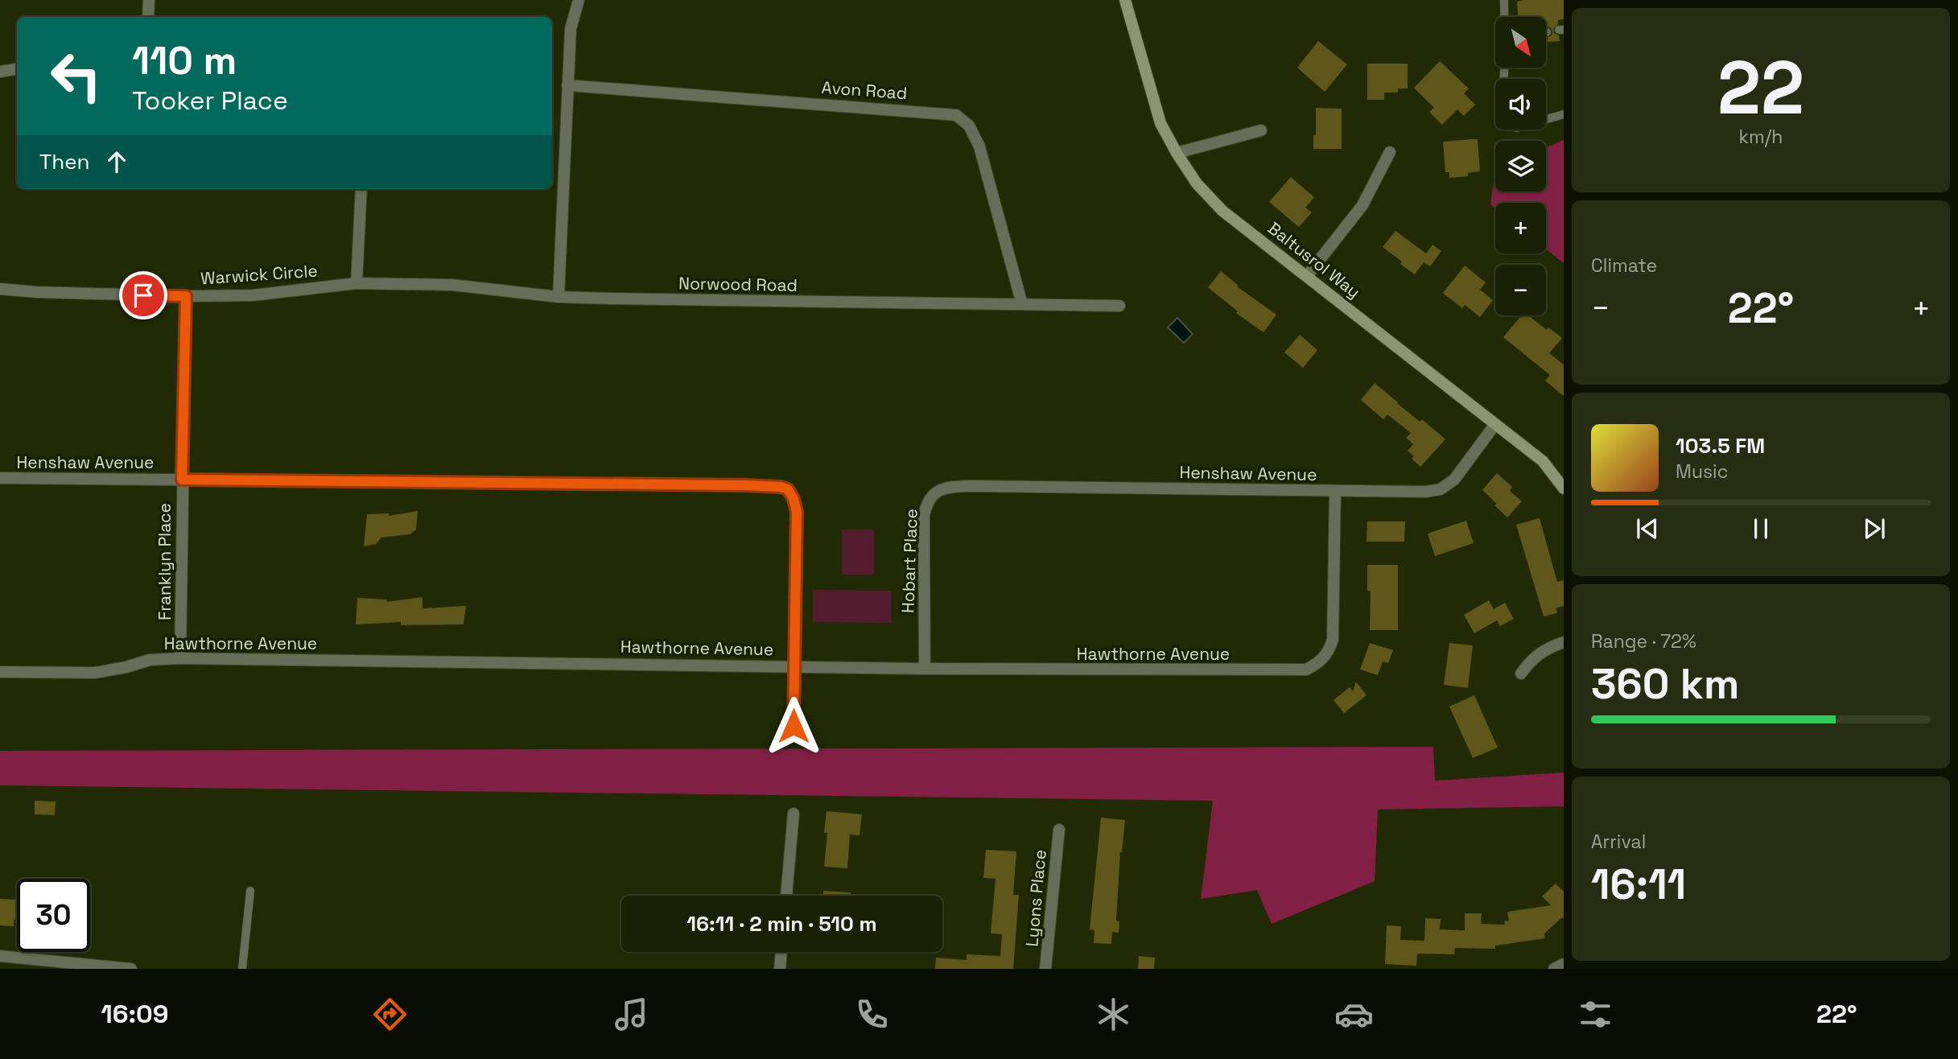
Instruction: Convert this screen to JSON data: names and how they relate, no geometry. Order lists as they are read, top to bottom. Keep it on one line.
{"streets":{"street":["Avon Road","Baltusrol Way","Warwick Circle","Norwood Road","Henshaw Avenue","Hobart Place","Franklyn Place","Hawthorne Avenue","Lyons Place"]},"crossings":[["Avon Road","Norwood Road"],["Baltusrol Way","Henshaw Avenue"],["Warwick Circle","Norwood Road"],["Warwick Circle","Franklyn Place"],["Henshaw Avenue","Hobart Place"],["Henshaw Avenue","Franklyn Place"],["Henshaw Avenue","Hawthorne Avenue"],["Hobart Place","Hawthorne Avenue"],["Franklyn Place","Hawthorne Avenue"]],"north":"bottom right","page":{"tile":[["22","km/h"],"Climate",["Range · 72%","360 km"],["Arrival","16:11"]],"map_buttons":["+","−"],"turn":["110 m","Tooker Place"],"then":"Then","heat":["−","22°","+"],"song":["103.5 FM","Music"],"limit":"30","trip":"16:11 · 2 min · 510 m","tabs":["16:09","22°"]}}
